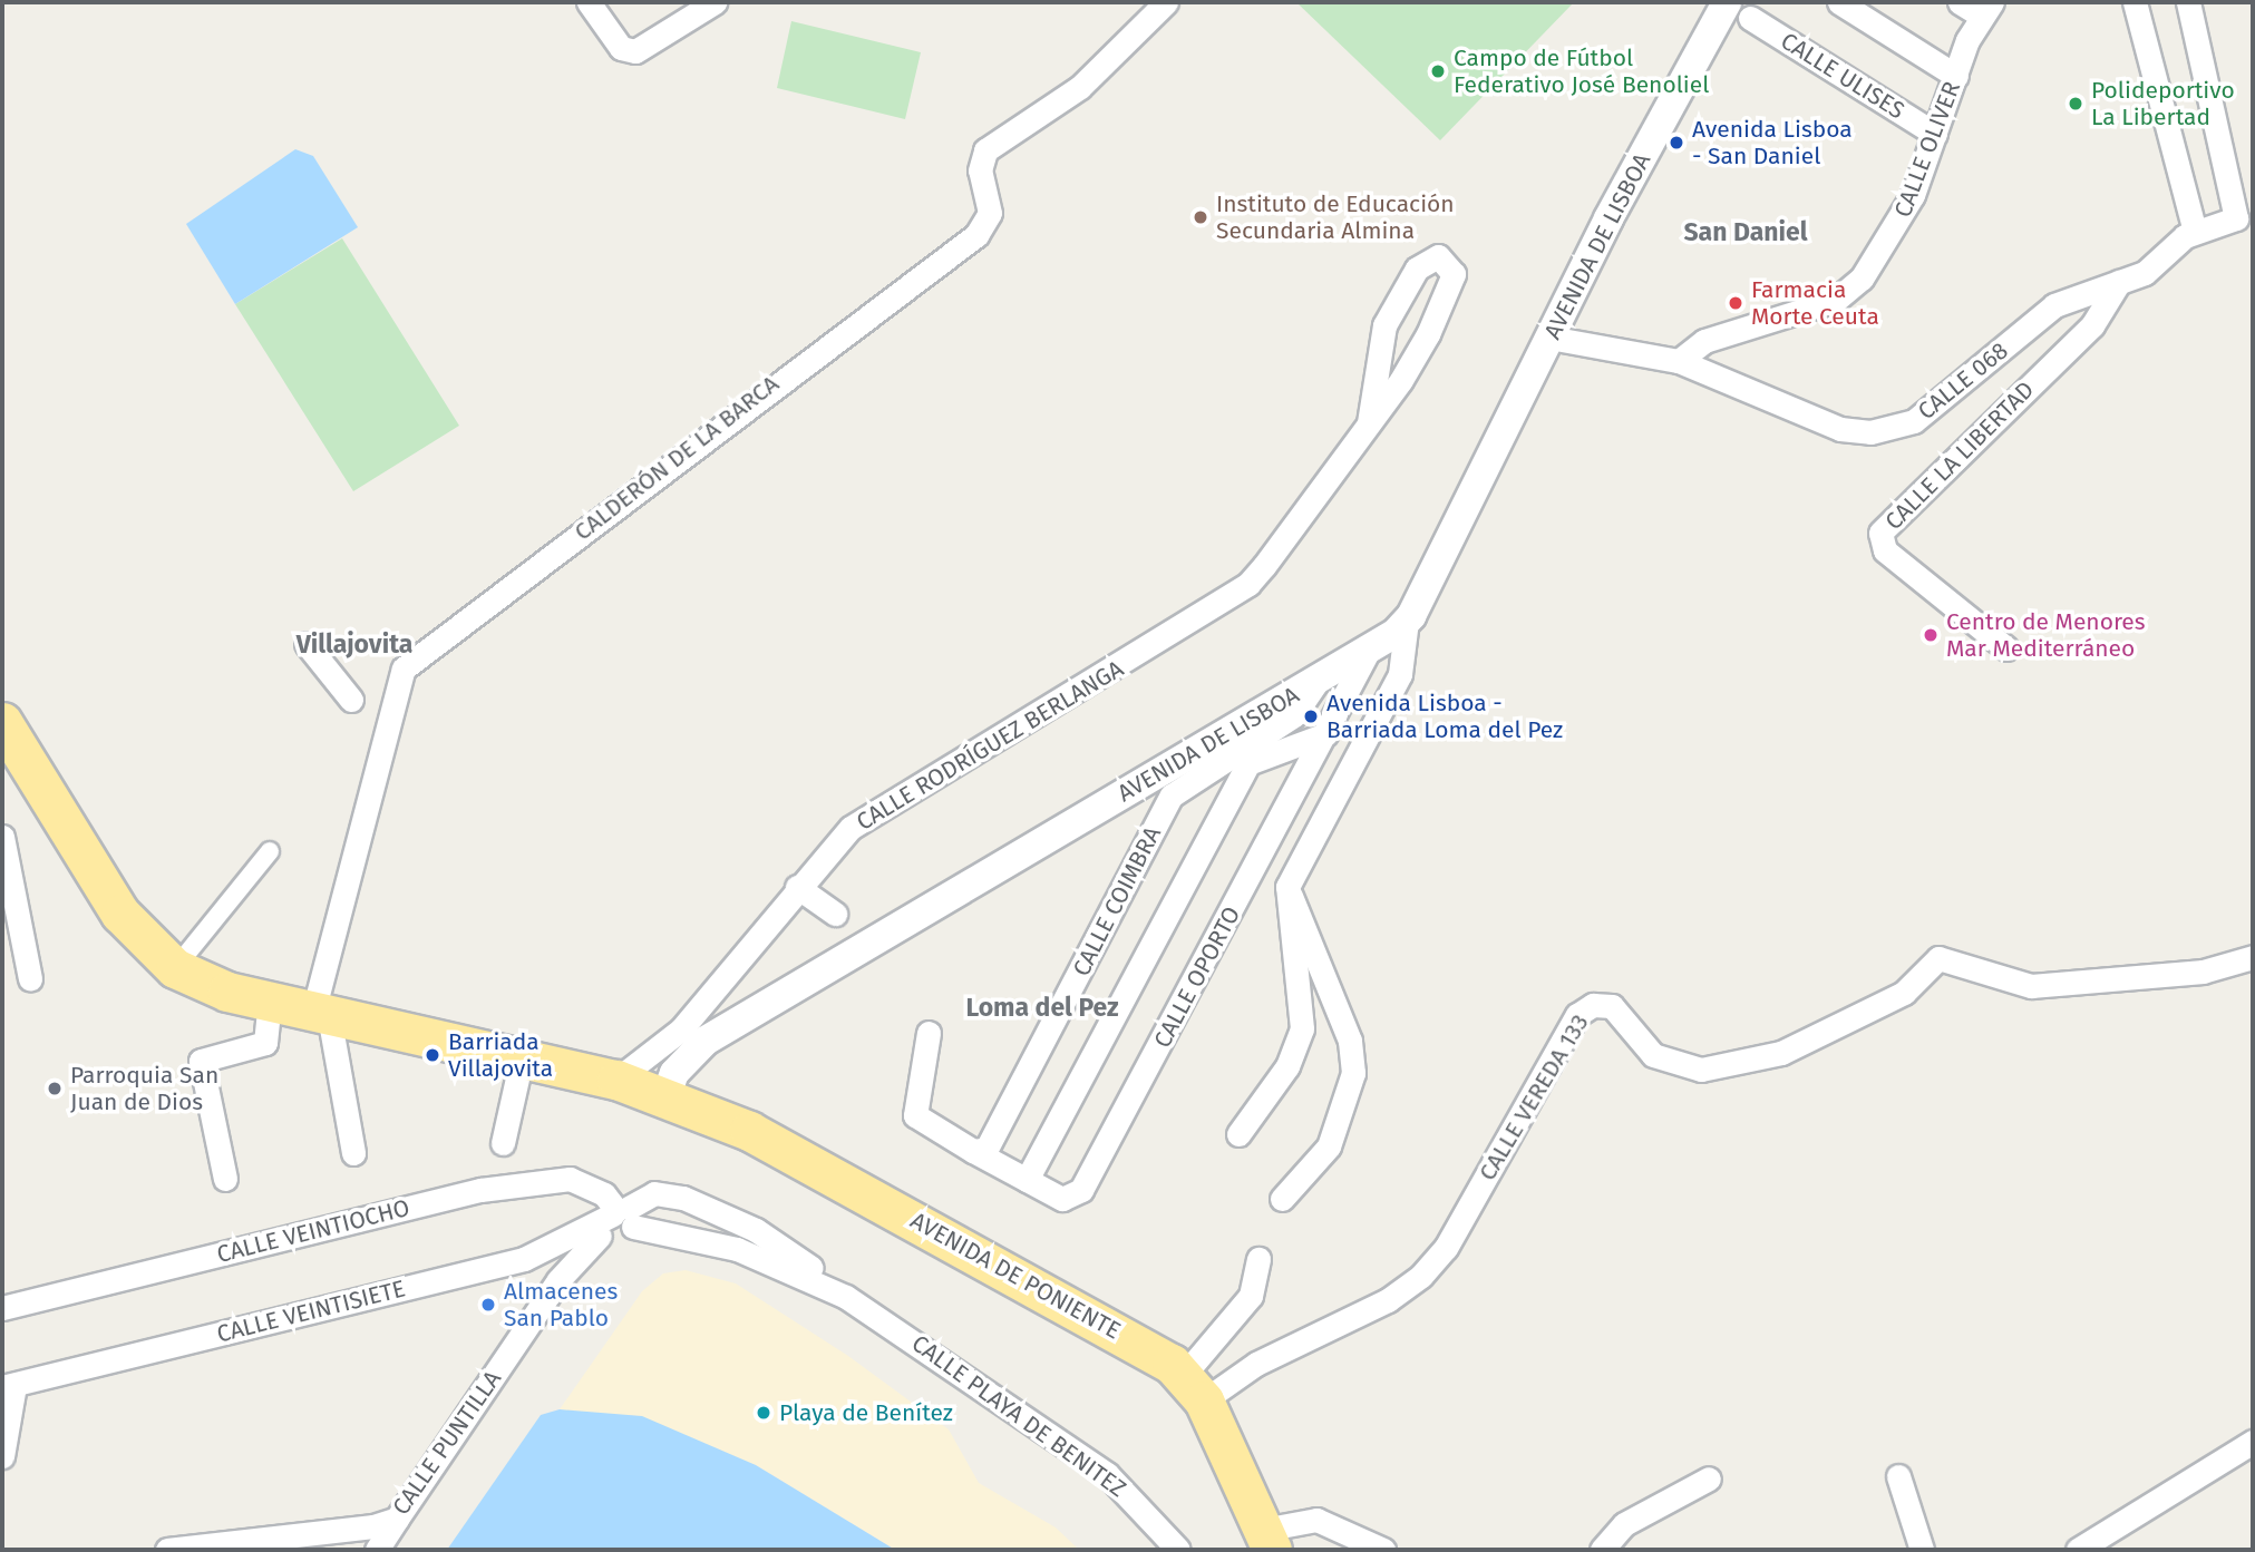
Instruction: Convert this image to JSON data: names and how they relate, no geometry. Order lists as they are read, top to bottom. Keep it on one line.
{"streets":{"highway":["AVENIDA DE PONIENTE"],"street":["CALLE ULISES","CALLE OLIVER","AVENIDA DE LISBOA","CALLE 068","CALLE LA LIBERTAD","CALDERÓN DE LA BARCA","CALLE RODRÍGUEZ BERLANGA","CALLE COIMBRA","CALLE OPORTO","CALLE VEREDA 133","CALLE VEINTIOCHO","CALLE VEINTISIETE","CALLE PLAYA DE BENITEZ","CALLE PUNTILLA"]},"crossings":[["CALLE ULISES","CALLE OLIVER"],["CALLE ULISES","AVENIDA DE LISBOA"],["CALLE OLIVER","CALLE 068"],["AVENIDA DE LISBOA","CALLE 068"],["AVENIDA DE LISBOA","CALLE COIMBRA"],["AVENIDA DE LISBOA","CALLE OPORTO"],["AVENIDA DE LISBOA","AVENIDA DE PONIENTE"],["CALLE 068","CALLE LA LIBERTAD"],["CALDERÓN DE LA BARCA","AVENIDA DE PONIENTE"],["CALLE RODRÍGUEZ BERLANGA","AVENIDA DE PONIENTE"],["CALLE COIMBRA","CALLE OPORTO"],["CALLE VEREDA 133","AVENIDA DE PONIENTE"],["CALLE VEINTIOCHO","CALLE VEINTISIETE"],["CALLE VEINTIOCHO","CALLE PUNTILLA"],["CALLE VEINTISIETE","CALLE PUNTILLA"]],"districts":["San Daniel","Villajovita","Loma del Pez"],"places":["Campo de Fútbol Federativo José Benoliel","Polideportivo La Libertad","Avenida Lisboa - San Daniel","Instituto de Educación Secundaria Almina","Farmacia Morte Ceuta","Centro de Menores Mar Mediterráneo","Avenida Lisboa - Barriada Loma del Pez","Barriada Villajovita","Parroquia San Juan de Dios","Almacenes San Pablo","Playa de Benítez"]}
